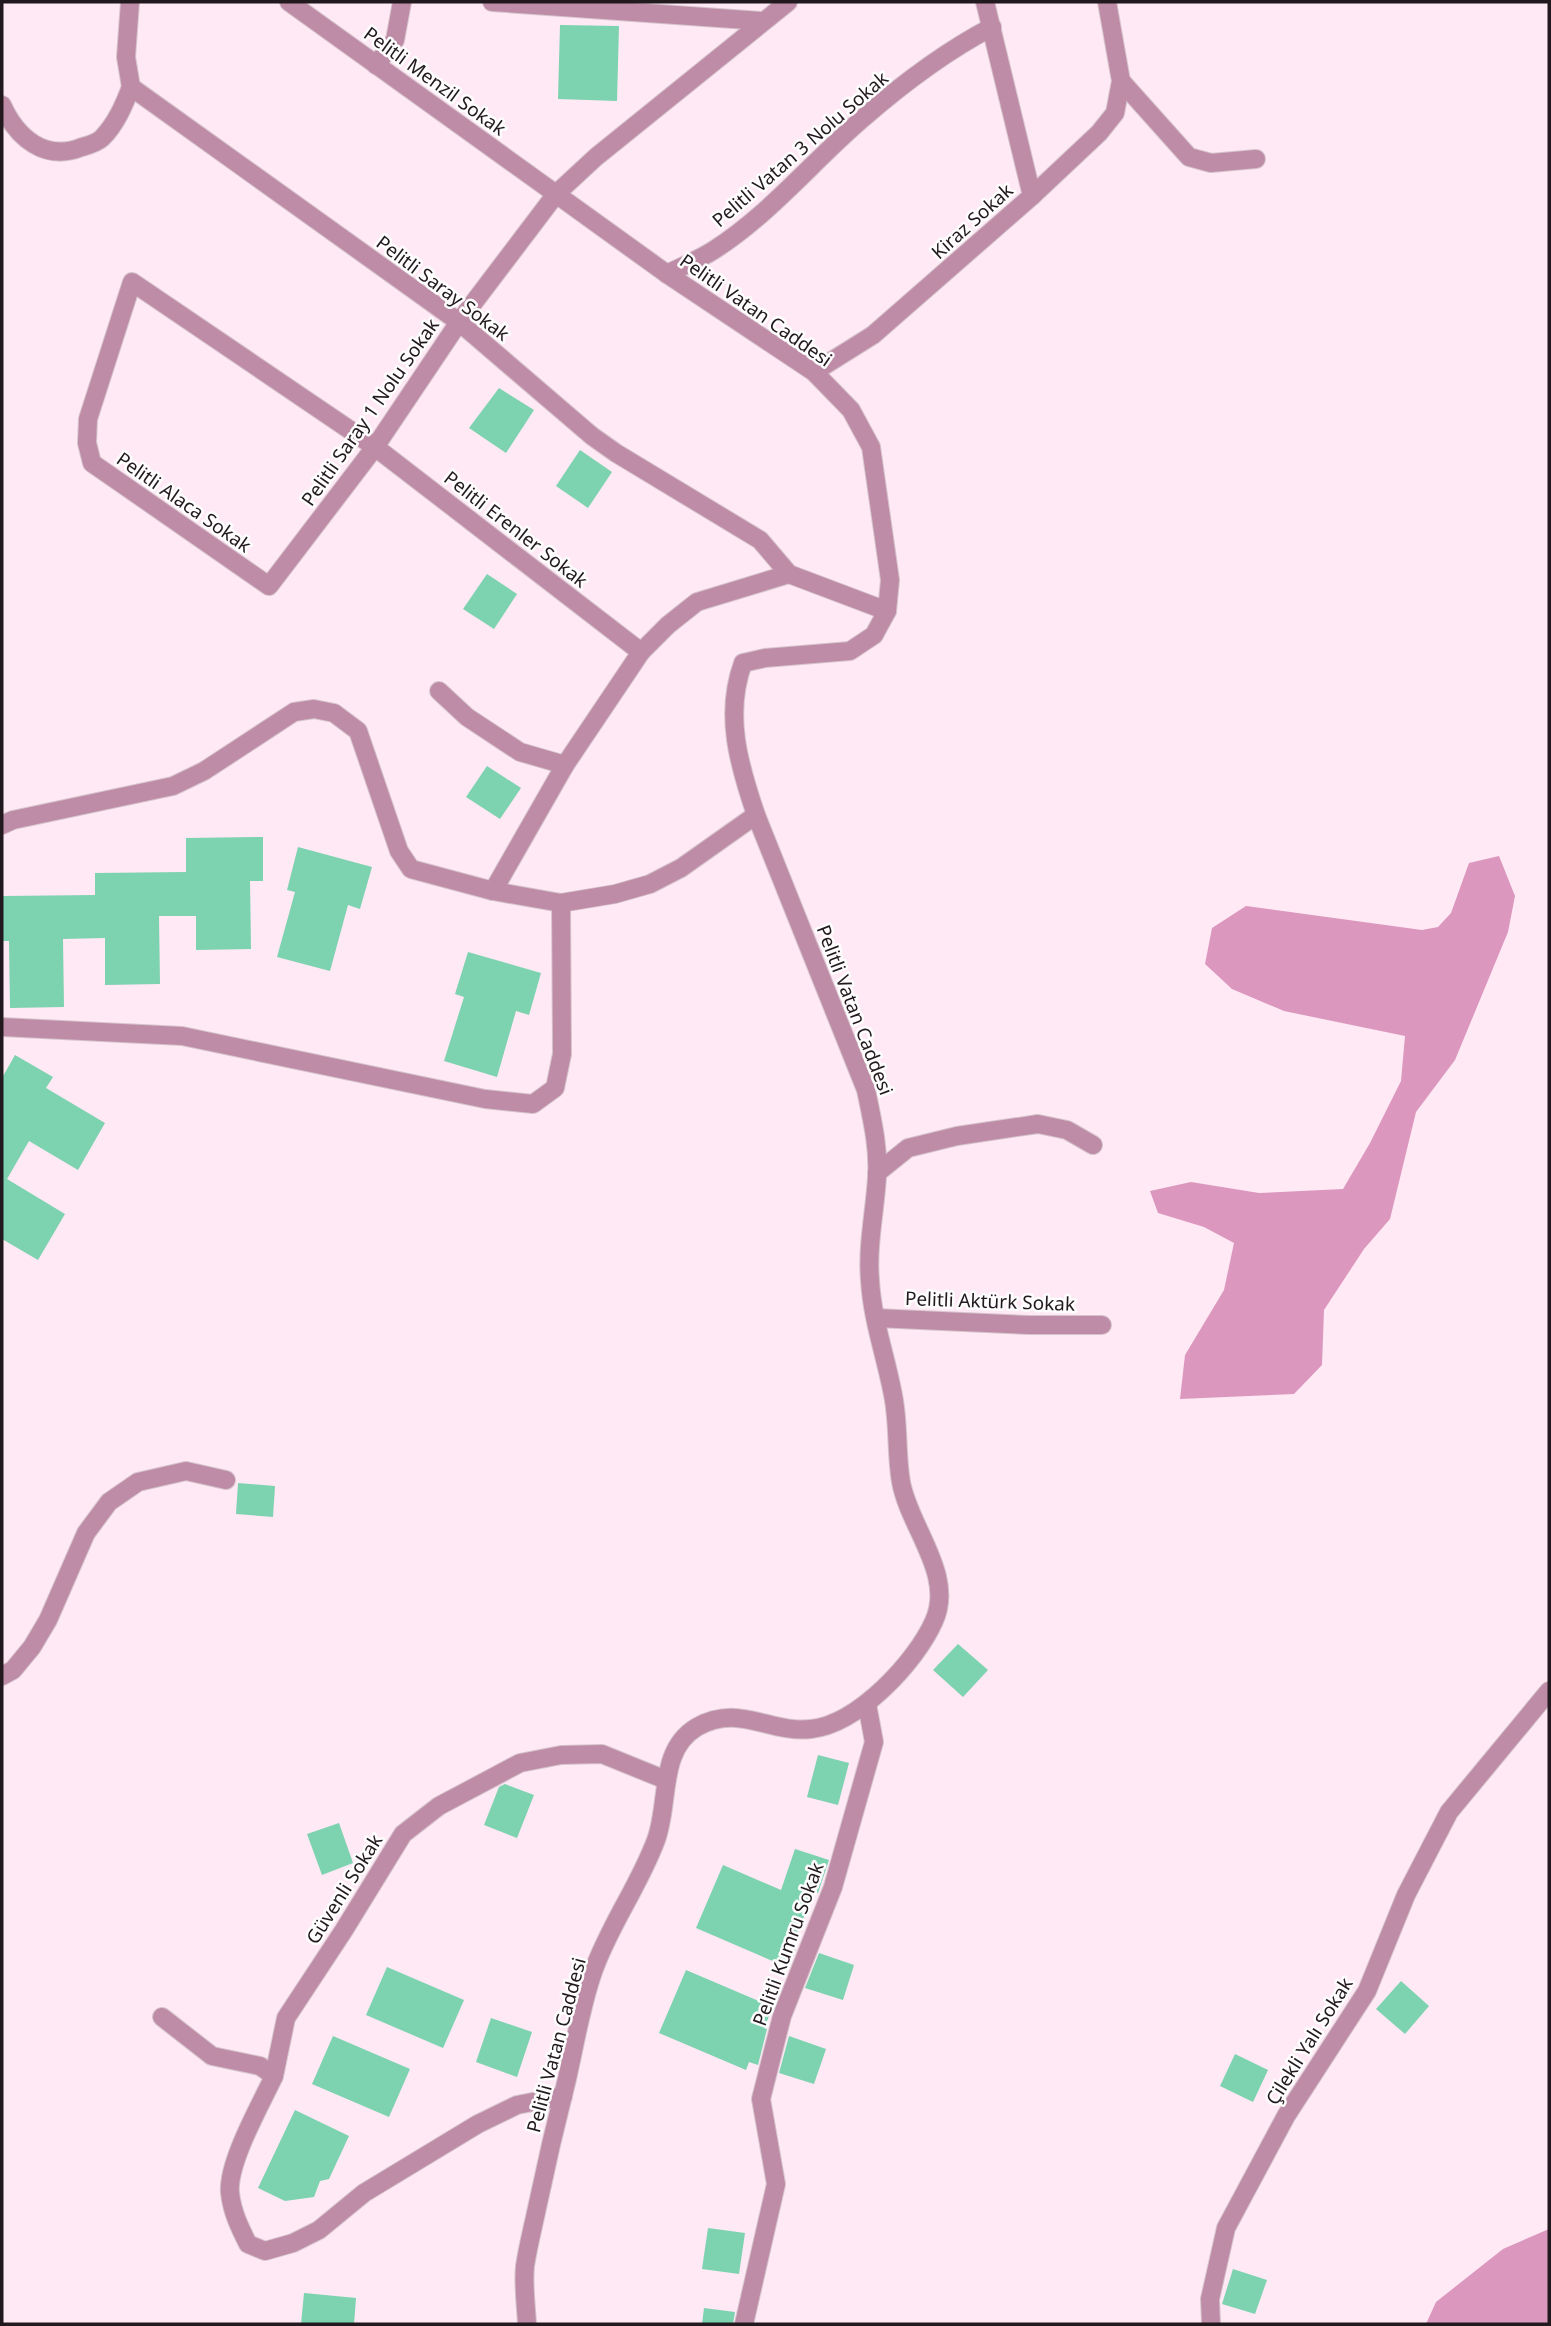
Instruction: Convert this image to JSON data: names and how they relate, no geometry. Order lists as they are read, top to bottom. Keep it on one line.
{"streets":{"street":["Pelitli Menzil Sokak","Pelitli Vatan 3 Nolu Sokak","Kiraz Sokak","Pelitli Saray Sokak","Pelitli Vatan Caddesi","Pelitli Saray 1 Nolu Sokak","Pelitli Alaca Sokak","Pelitli Erenler Sokak","Pelitli Aktürk Sokak","Güvenli Sokak","Pelitli Kumru Sokak","Çilekli Yalı Sokak"]},"crossings":[["Pelitli Menzil Sokak","Pelitli Vatan Caddesi"],["Pelitli Menzil Sokak","Pelitli Saray 1 Nolu Sokak"],["Pelitli Vatan 3 Nolu Sokak","Kiraz Sokak"],["Pelitli Vatan 3 Nolu Sokak","Pelitli Vatan Caddesi"],["Kiraz Sokak","Pelitli Vatan Caddesi"],["Pelitli Saray Sokak","Pelitli Vatan Caddesi"],["Pelitli Saray Sokak","Pelitli Saray 1 Nolu Sokak"],["Pelitli Vatan Caddesi","Pelitli Saray 1 Nolu Sokak"],["Pelitli Vatan Caddesi","Pelitli Aktürk Sokak"],["Pelitli Vatan Caddesi","Güvenli Sokak"],["Pelitli Vatan Caddesi","Pelitli Kumru Sokak"],["Pelitli Saray 1 Nolu Sokak","Pelitli Alaca Sokak"],["Pelitli Saray 1 Nolu Sokak","Pelitli Erenler Sokak"],["Pelitli Alaca Sokak","Pelitli Erenler Sokak"]]}
